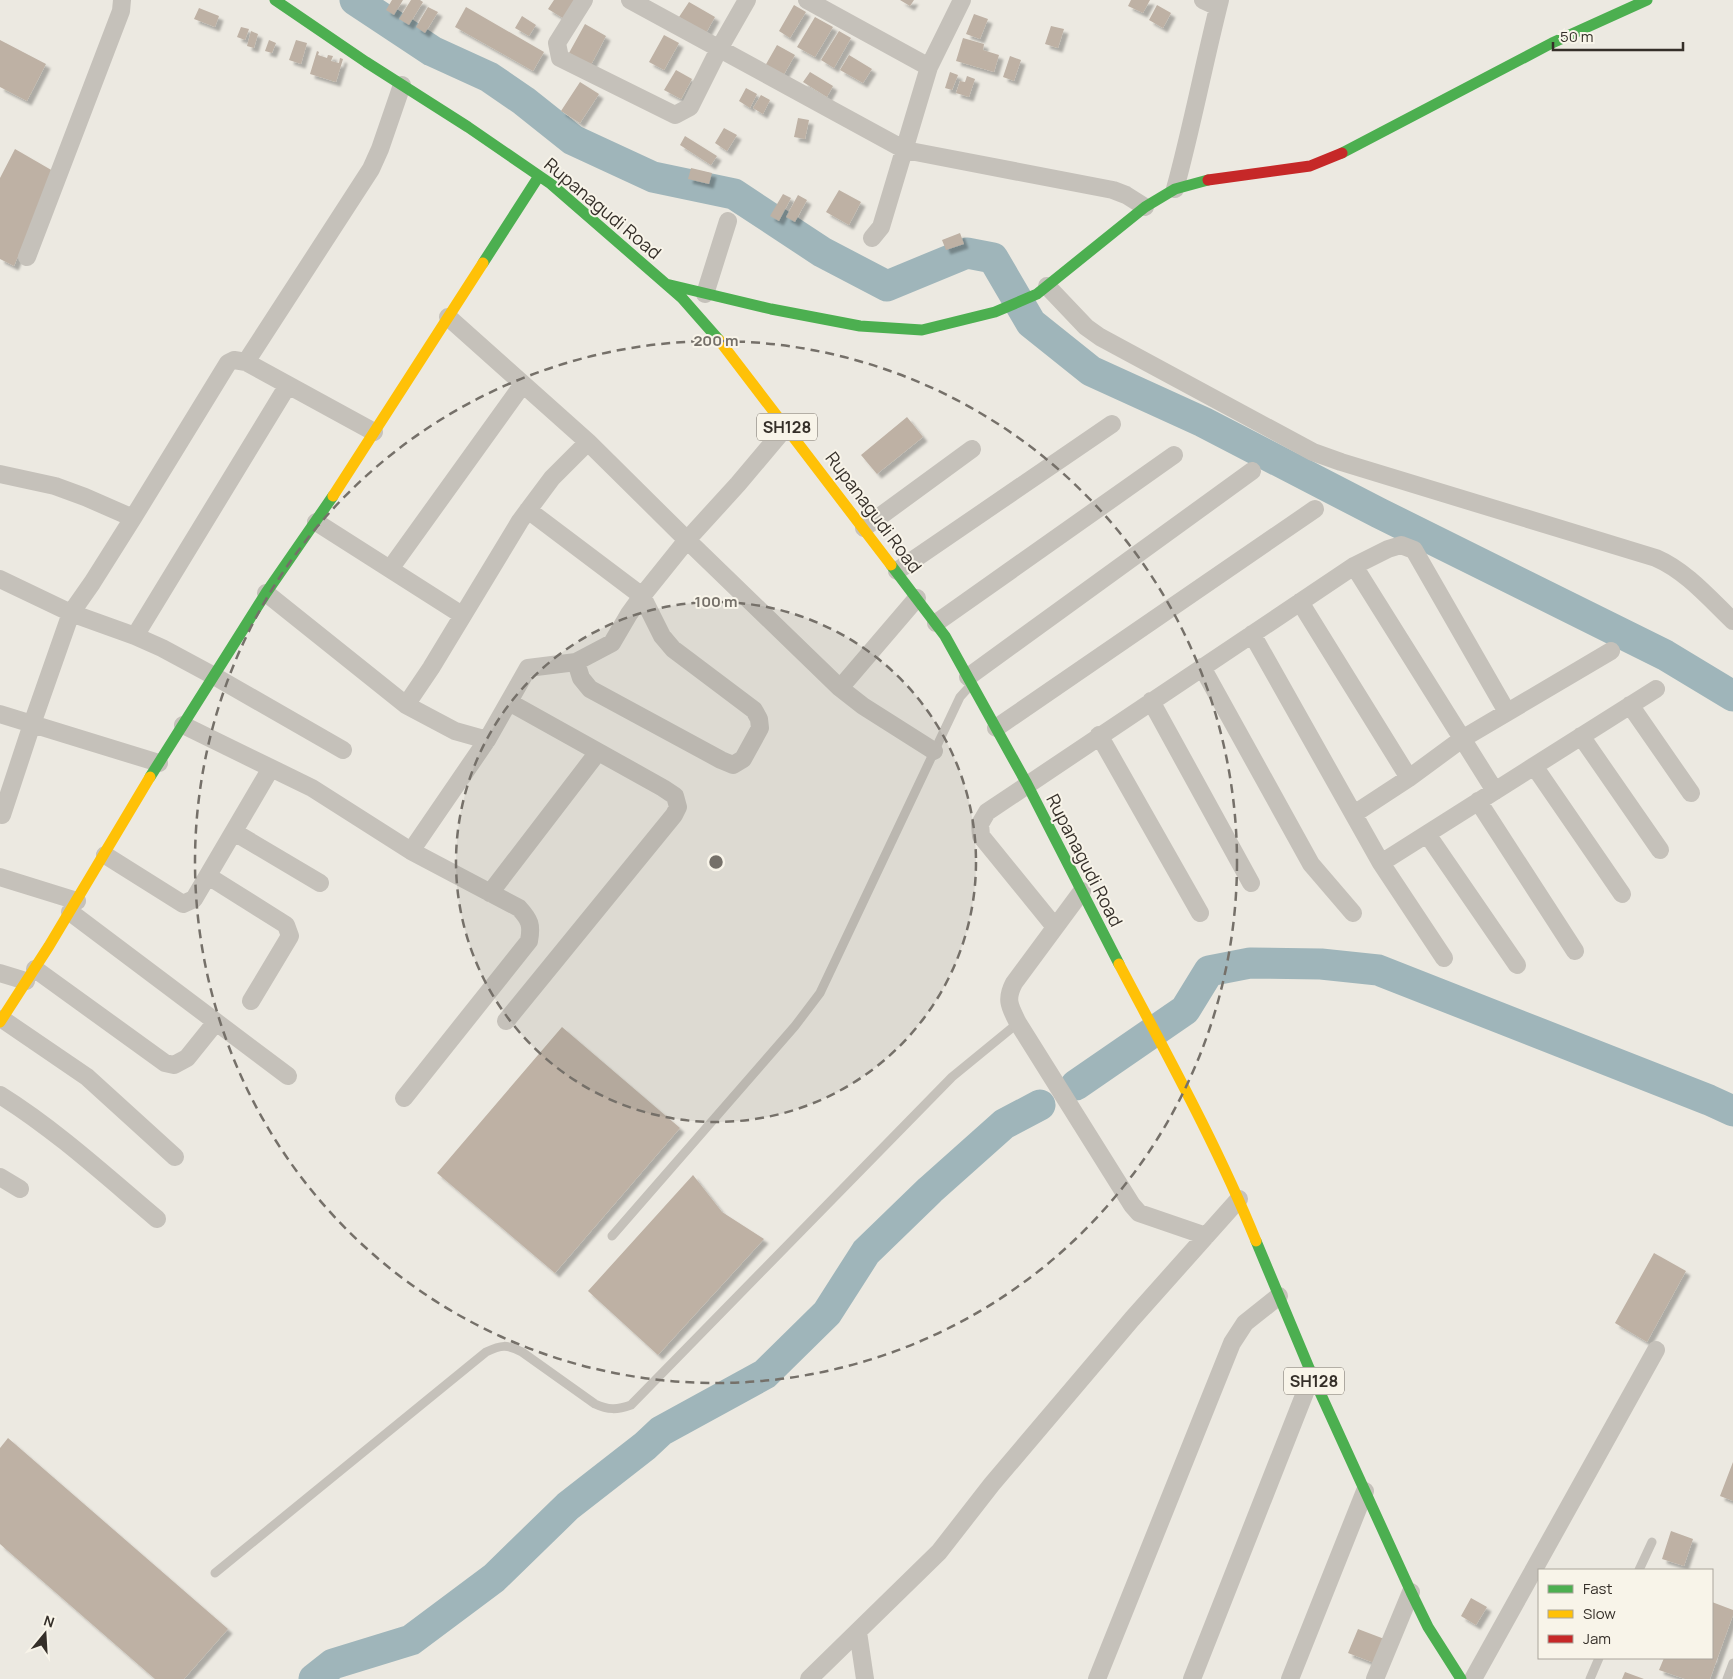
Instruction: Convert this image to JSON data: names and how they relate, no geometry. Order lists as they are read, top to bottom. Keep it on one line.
{"streets":{"main road":["Rupanagudi Road","SH128"]},"crossings":[["Rupanagudi Road","SH128"]],"legend":["Fast","Slow","Jam"],"scale_bar":"50 m","north":"top","rings":["200 m","100 m"]}
